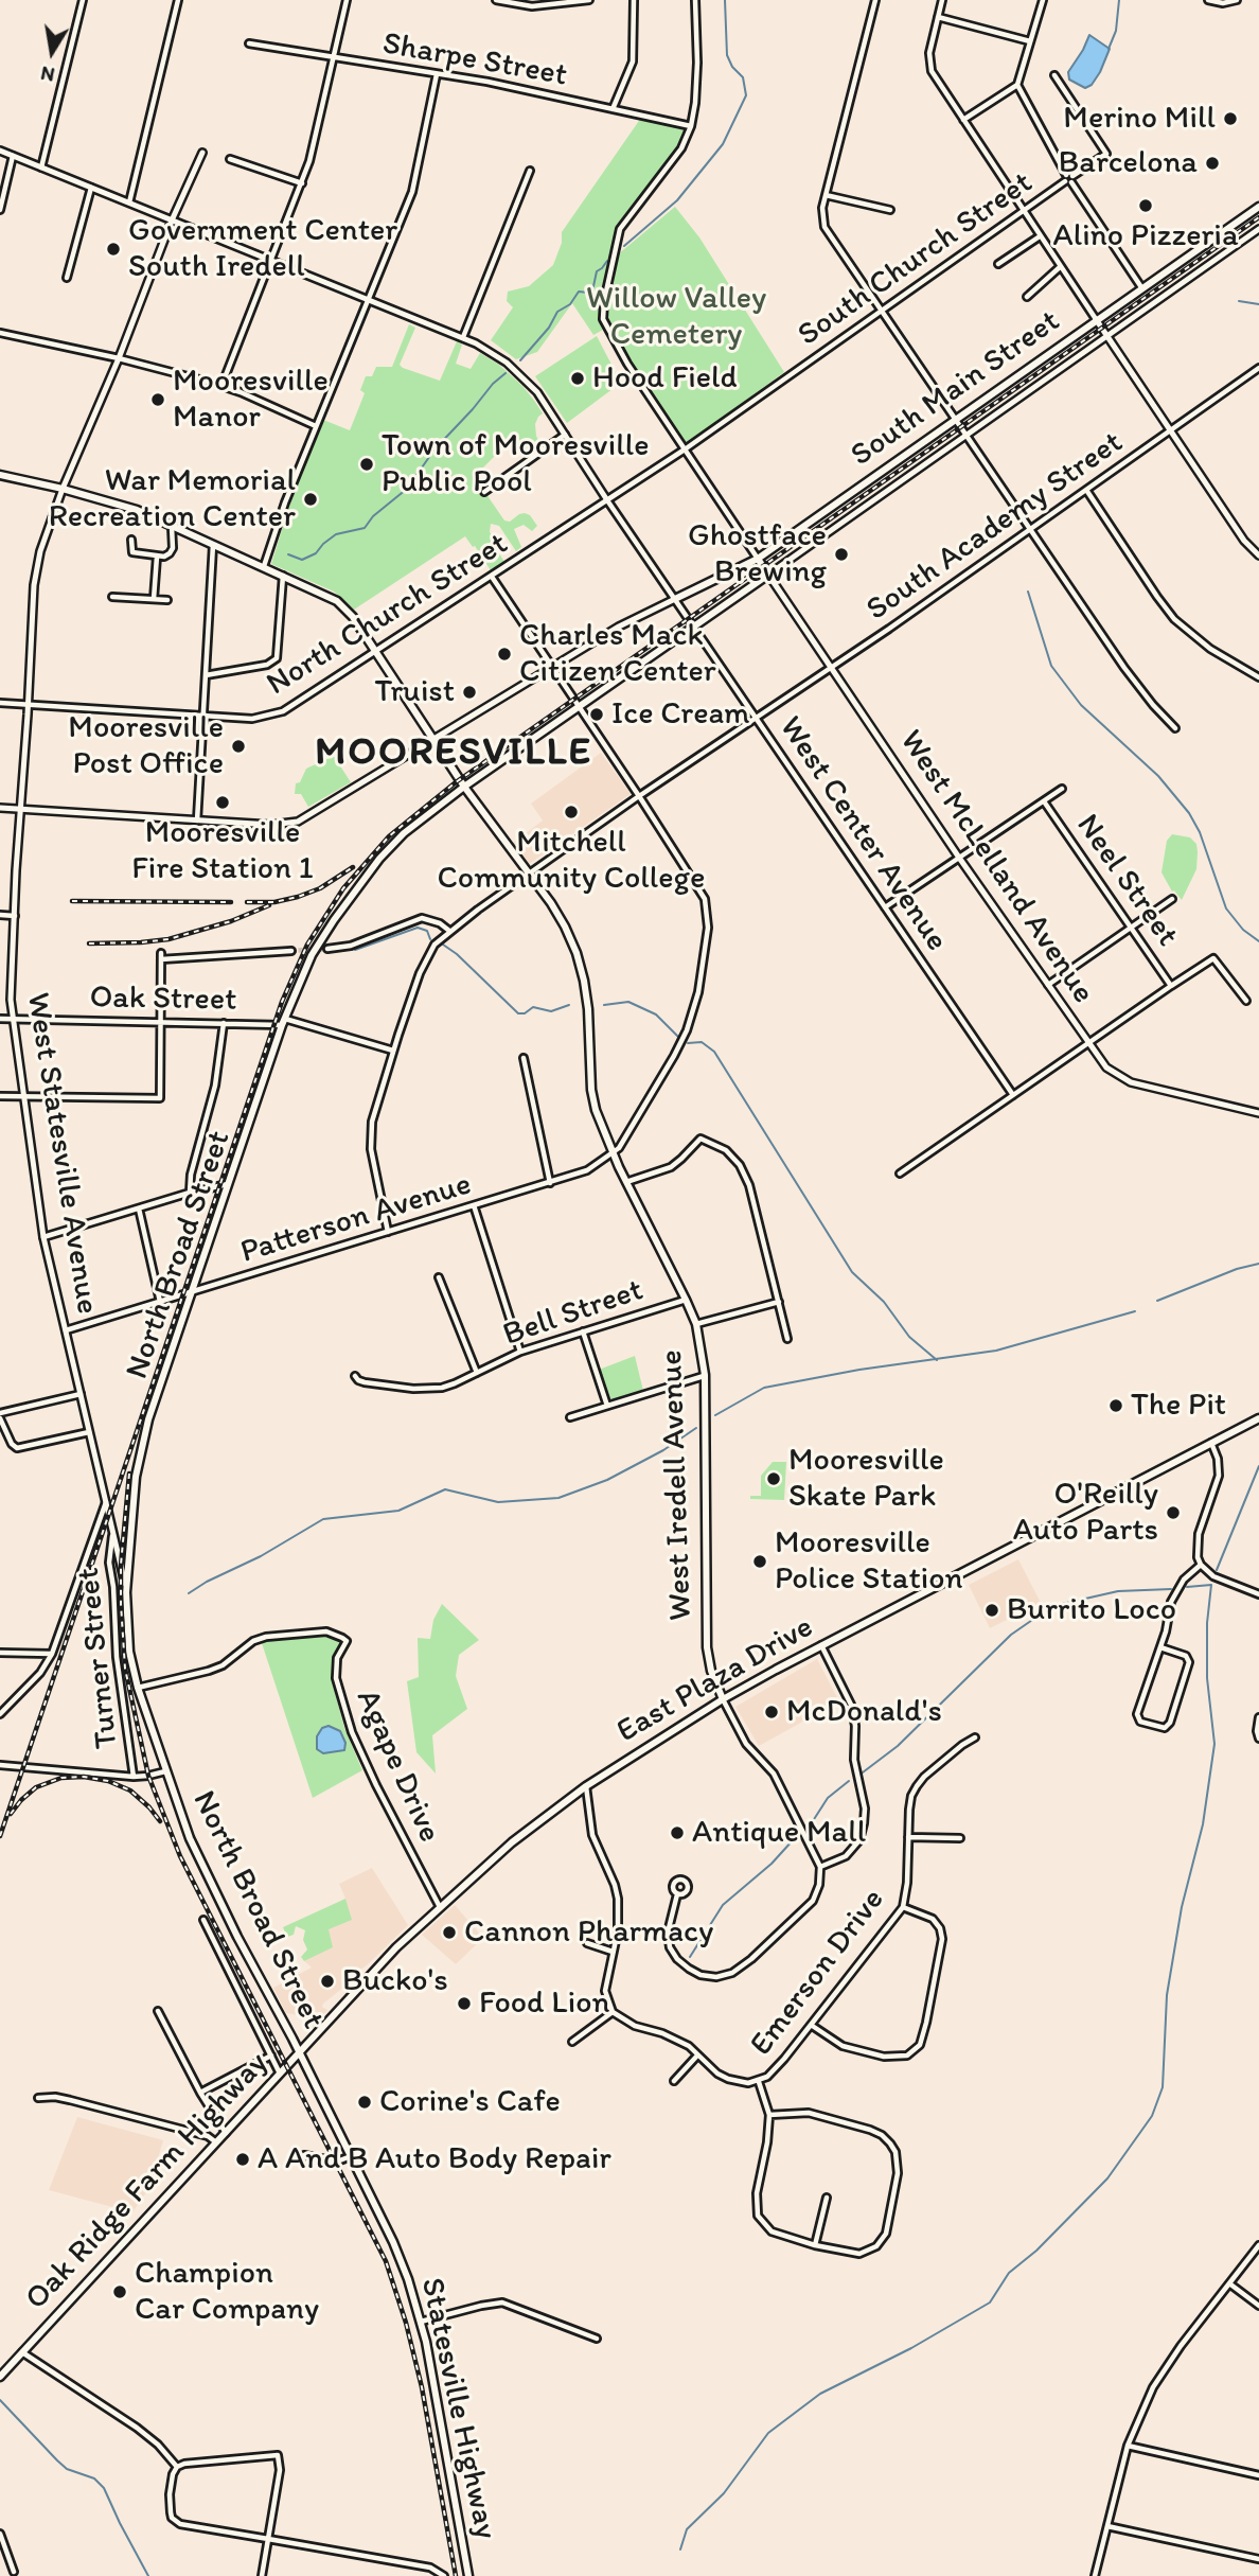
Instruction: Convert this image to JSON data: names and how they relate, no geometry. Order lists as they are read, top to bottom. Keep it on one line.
{"streets":{"main road":["South Main Street","West McLelland Avenue","North Broad Street","West Iredell Avenue","East Plaza Drive","Oak Ridge Farm Highway","Statesville Highway"],"street":["Sharpe Street","South Church Street","South Academy Street","North Church Street","West Center Avenue","Neel Street","Oak Street","West Statesville Avenue","Patterson Avenue","Bell Street","Turner Street","Agape Drive","Emerson Drive"]},"crossings":[["South Church Street","North Church Street"],["South Church Street","West Center Avenue"],["South Main Street","West Center Avenue"],["South Main Street","West McLelland Avenue"],["South Academy Street","West Center Avenue"],["South Academy Street","West McLelland Avenue"],["South Academy Street","Oak Street"],["South Academy Street","Patterson Avenue"],["South Academy Street","West Iredell Avenue"],["North Church Street","West Center Avenue"],["North Church Street","West Statesville Avenue"],["North Church Street","West Iredell Avenue"],["West Center Avenue","North Broad Street"],["West McLelland Avenue","North Broad Street"],["Oak Street","West Statesville Avenue"],["Oak Street","North Broad Street"],["West Statesville Avenue","Patterson Avenue"],["West Statesville Avenue","North Broad Street"],["West Statesville Avenue","West Iredell Avenue"],["West Statesville Avenue","Turner Street"],["Patterson Avenue","North Broad Street"],["Patterson Avenue","West Iredell Avenue"],["North Broad Street","West Iredell Avenue"],["North Broad Street","East Plaza Drive"],["North Broad Street","Agape Drive"],["North Broad Street","Oak Ridge Farm Highway"],["North Broad Street","Statesville Highway"],["Bell Street","West Iredell Avenue"],["West Iredell Avenue","East Plaza Drive"],["East Plaza Drive","Agape Drive"],["East Plaza Drive","Oak Ridge Farm Highway"],["East Plaza Drive","Statesville Highway"],["Oak Ridge Farm Highway","Statesville Highway"]],"districts":["MOORESVILLE"],"parks":["Willow Valley Cemetery"],"places":["Merino Mill","Barcelona","Alino Pizzeria","Government Center South Iredell","Hood Field","Mooresville Manor","Town of Mooresville Public Pool","War Memorial Recreation Center","Ghostface Brewing","Charles Mack Citizen Center","Truist","Ice Cream","Mooresville Post Office","Mooresville Fire Station 1","Mitchell Community College","The Pit","Mooresville Skate Park","O'Reilly Auto Parts","Mooresville Police Station","Burrito Loco","McDonald's","Antique Mall","Cannon Pharmacy","Bucko's","Food Lion","Corine's Cafe","A And B Auto Body Repair","Champion Car Company"],"north":"bottom"}
